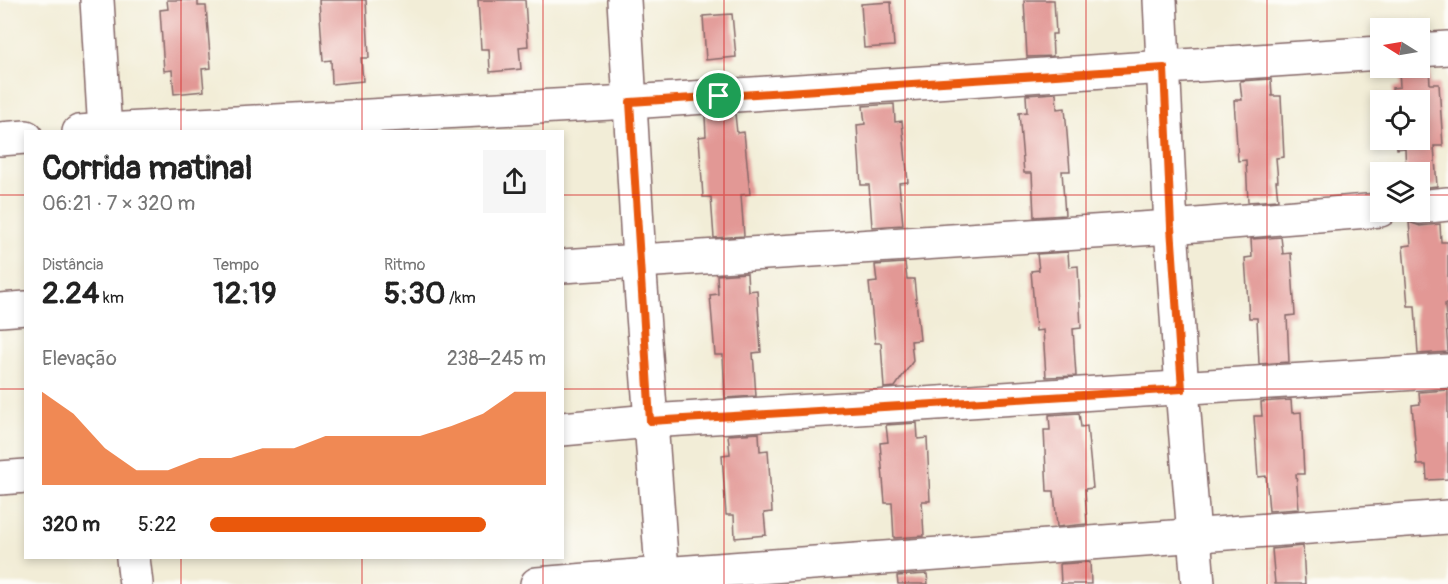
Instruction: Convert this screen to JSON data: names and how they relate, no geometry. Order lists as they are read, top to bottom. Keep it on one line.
{"north":"left","page":{"heading":["Corrida matinal","06:21 · 7 × 320 m"],"stats":[["Distância","2.24 km"],["Tempo","12:19"],["Ritmo","5:30 /km"]],"chart":["Elevação","238–245 m"],"list":[{"name":"320 m","note":"5:22"}]}}
